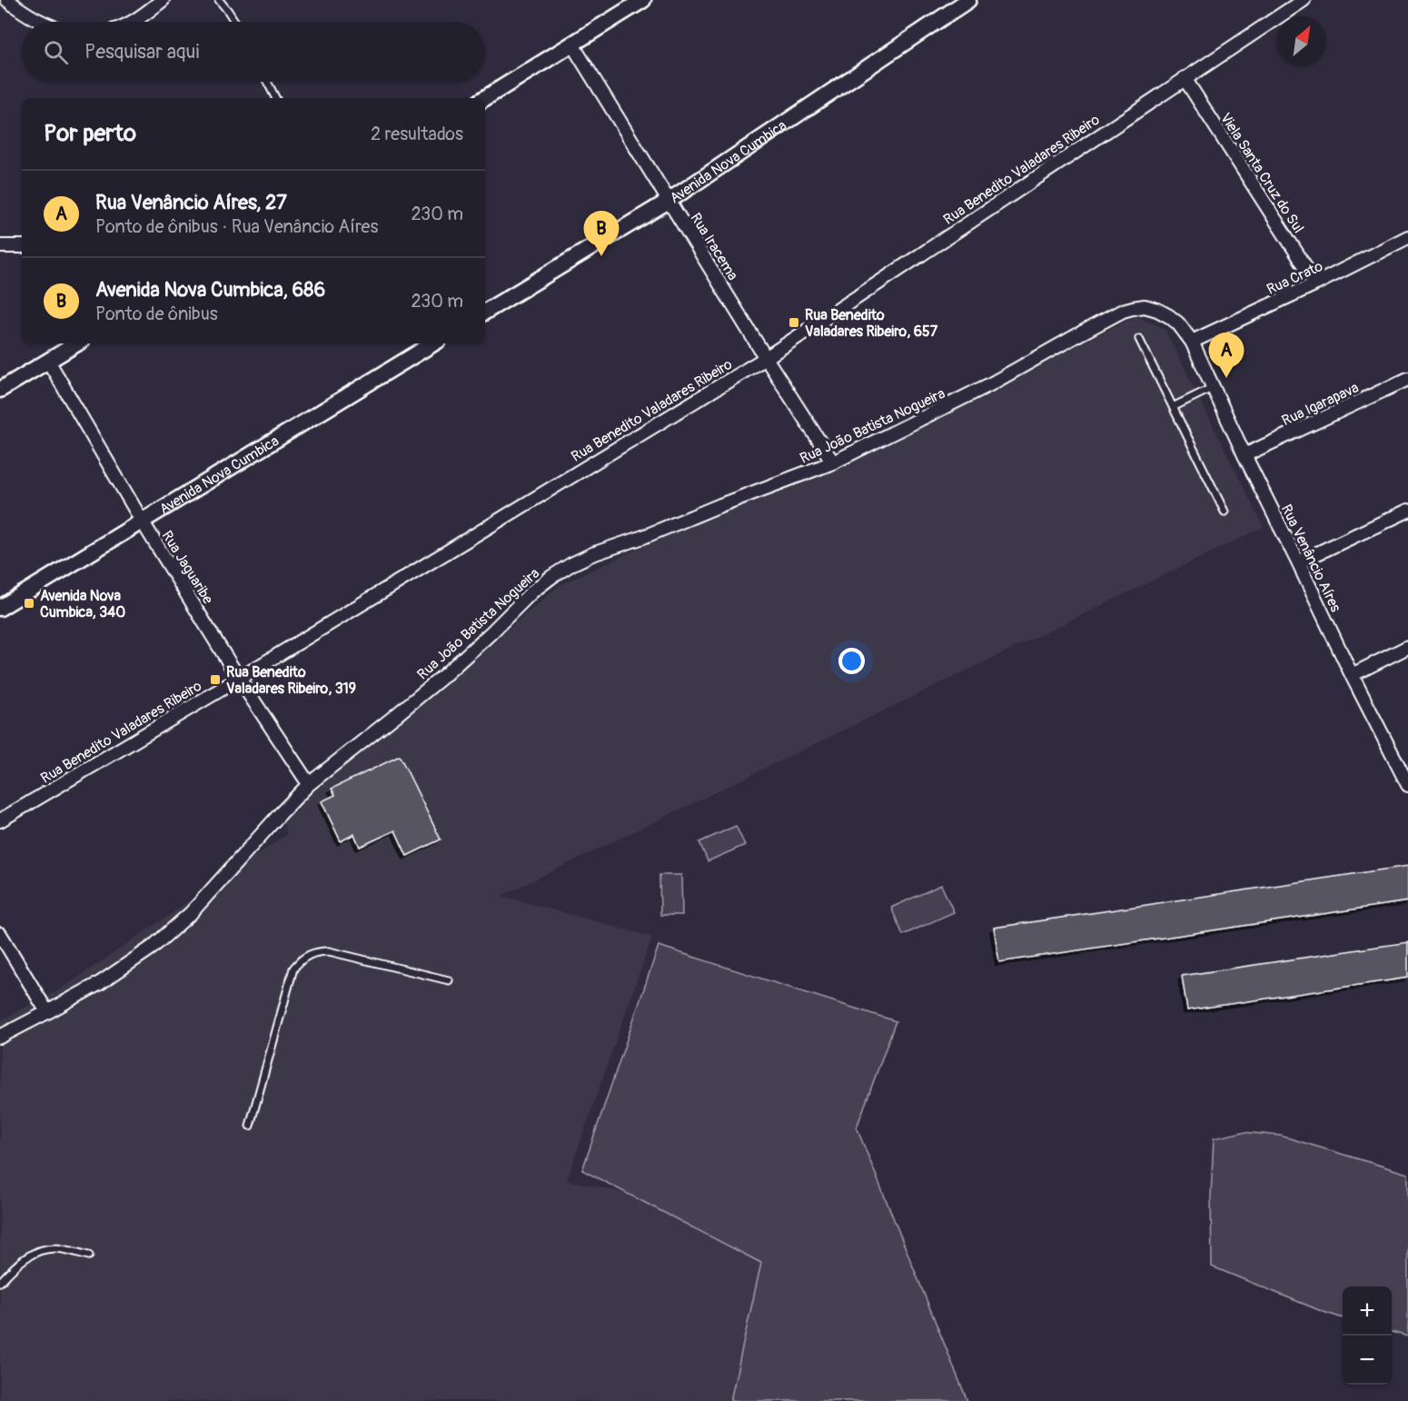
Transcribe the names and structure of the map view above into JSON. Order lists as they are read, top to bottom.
{
  "streets": {
    "street": [
      "Avenida Nova Cumbica",
      "Rua Benedito Valadares Ribeiro",
      "Viela Santa Cruz do Sul",
      "Rua Iracema",
      "Rua Crato",
      "Rua Igarapava",
      "Rua João Batista Nogueira",
      "Rua Venâncio Aíres",
      "Rua Jaguaribe"
    ]
  },
  "crossings": [
    ["Avenida Nova Cumbica", "Rua Iracema"],
    ["Avenida Nova Cumbica", "Rua Jaguaribe"],
    ["Rua Benedito Valadares Ribeiro", "Viela Santa Cruz do Sul"],
    ["Rua Benedito Valadares Ribeiro", "Rua Iracema"],
    ["Rua Benedito Valadares Ribeiro", "Rua Jaguaribe"],
    ["Viela Santa Cruz do Sul", "Rua Crato"],
    ["Rua Iracema", "Rua João Batista Nogueira"],
    ["Rua Crato", "Rua João Batista Nogueira"],
    ["Rua Crato", "Rua Venâncio Aíres"],
    ["Rua Igarapava", "Rua Venâncio Aíres"],
    ["Rua João Batista Nogueira", "Rua Venâncio Aíres"],
    ["Rua João Batista Nogueira", "Rua Jaguaribe"]
  ],
  "places": {
    "transit": ["Rua Benedito Valadares Ribeiro, 657", "Avenida Nova Cumbica, 340", "Rua Benedito Valadares Ribeiro, 319"]
  },
  "north": "top right",
  "page": {
    "search": "Pesquisar aqui",
    "heading": ["Por perto", "2 resultados"],
    "list": [
      {
        "mark": "A",
        "name": "Rua Venâncio Aíres, 27",
        "note": "Ponto de ônibus · Rua Venâncio Aíres",
        "value": "230 m"
      },
      {
        "mark": "B",
        "name": "Avenida Nova Cumbica, 686",
        "note": "Ponto de ônibus",
        "value": "230 m"
      }
    ],
    "pins": ["B", "A"],
    "map_buttons": ["+", "−"]
  }
}
